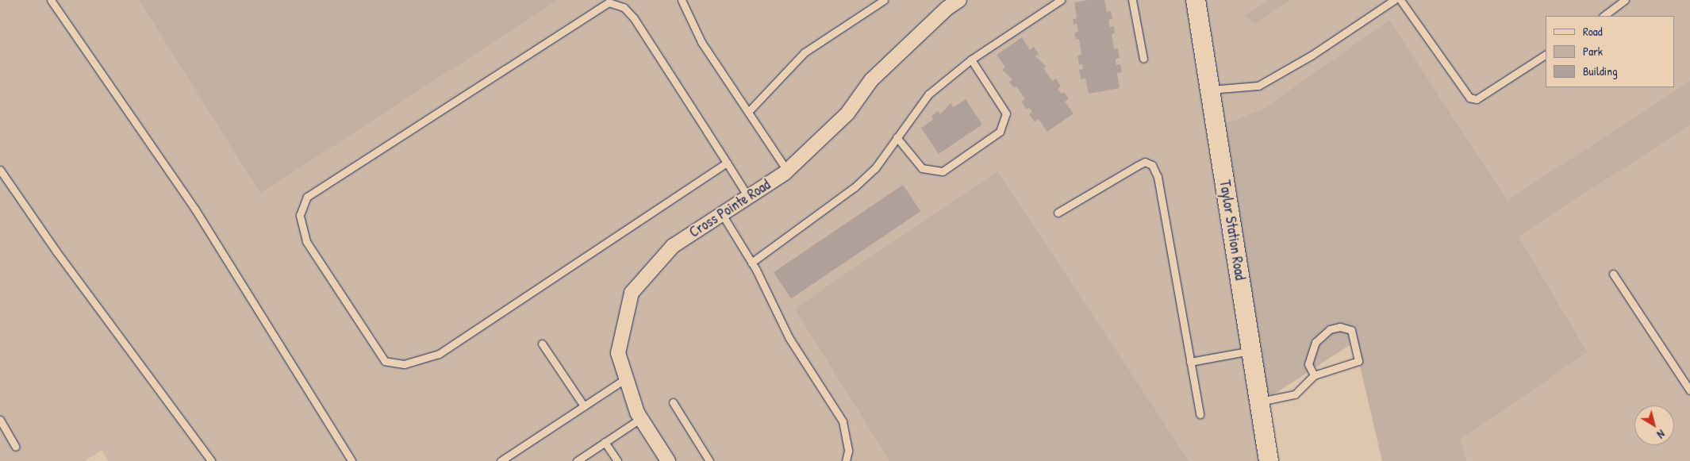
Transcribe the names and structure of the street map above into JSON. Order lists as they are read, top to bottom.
{
  "streets": {
    "main road": ["Taylor Station Road"],
    "street": ["Cross Pointe Road"]
  },
  "legend": ["Road", "Park", "Building"],
  "north": "bottom right"
}
